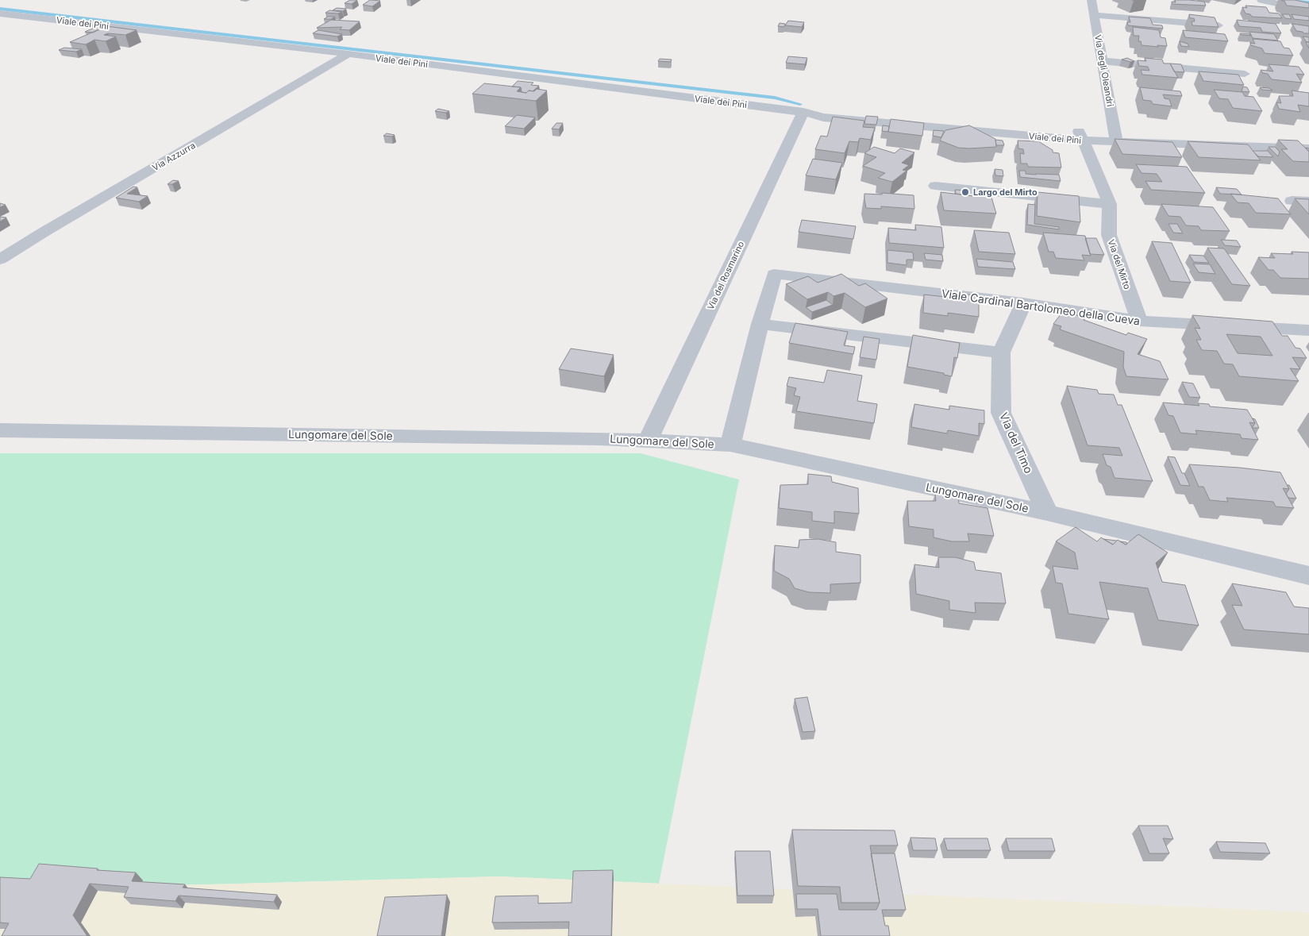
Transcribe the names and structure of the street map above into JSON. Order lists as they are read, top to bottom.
{
  "streets": {
    "street": [
      "Viale dei Pini",
      "Via degli Oleandri",
      "Via Azzurra",
      "Via del Mirto",
      "Via del Rosmarino",
      "Viale Cardinal Bartolomeo della Cueva",
      "Lungomare del Sole",
      "Via del Timo"
    ]
  },
  "crossings": [
    ["Viale dei Pini", "Via degli Oleandri"],
    ["Viale dei Pini", "Via Azzurra"],
    ["Viale dei Pini", "Via del Mirto"],
    ["Viale dei Pini", "Via del Rosmarino"],
    ["Via del Mirto", "Viale Cardinal Bartolomeo della Cueva"],
    ["Via del Rosmarino", "Lungomare del Sole"],
    ["Viale Cardinal Bartolomeo della Cueva", "Via del Timo"],
    ["Lungomare del Sole", "Via del Timo"]
  ],
  "places": ["Largo del Mirto"]
}
